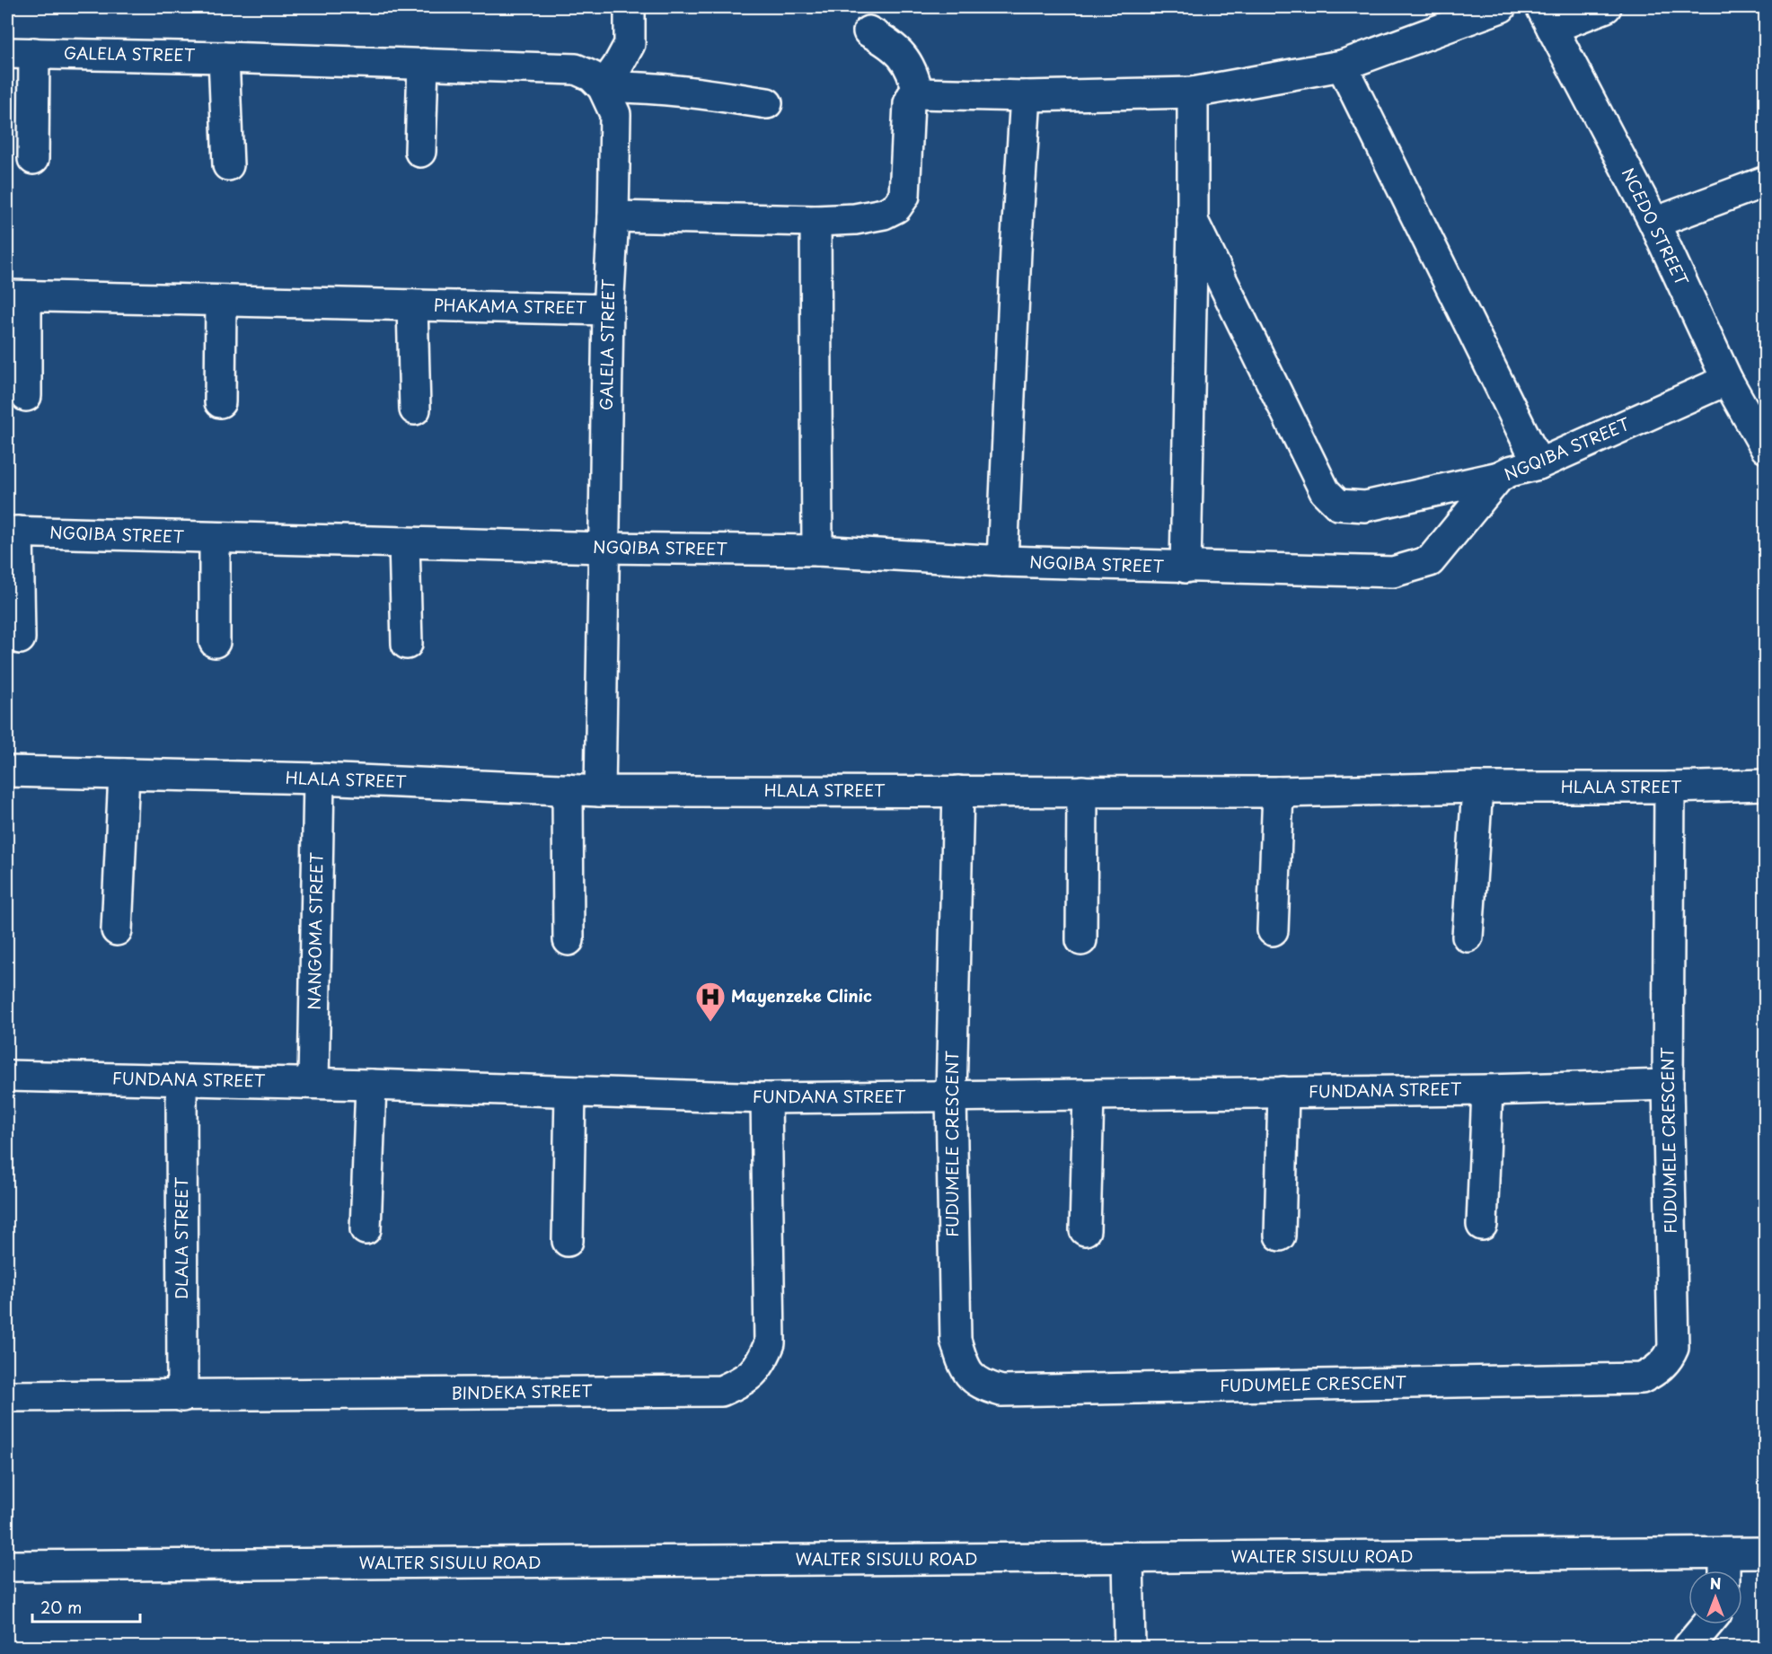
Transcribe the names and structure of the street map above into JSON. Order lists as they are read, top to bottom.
{
  "streets": {
    "street": [
      "GALELA STREET",
      "NCEDO STREET",
      "PHAKAMA STREET",
      "NGQIBA STREET",
      "HLALA STREET",
      "NANGOMA STREET",
      "FUNDANA STREET",
      "FUDUMELE CRESCENT",
      "DLALA STREET",
      "BINDEKA STREET",
      "WALTER SISULU ROAD"
    ]
  },
  "crossings": [
    ["GALELA STREET", "PHAKAMA STREET"],
    ["GALELA STREET", "NGQIBA STREET"],
    ["GALELA STREET", "HLALA STREET"],
    ["NCEDO STREET", "NGQIBA STREET"],
    ["HLALA STREET", "NANGOMA STREET"],
    ["HLALA STREET", "FUDUMELE CRESCENT"],
    ["NANGOMA STREET", "FUNDANA STREET"],
    ["FUNDANA STREET", "FUDUMELE CRESCENT"],
    ["FUNDANA STREET", "DLALA STREET"],
    ["FUNDANA STREET", "BINDEKA STREET"],
    ["DLALA STREET", "BINDEKA STREET"]
  ],
  "places": {
    "hospital": ["Mayenzeke Clinic"]
  },
  "scale_bar": "20 m",
  "north": "top"
}
